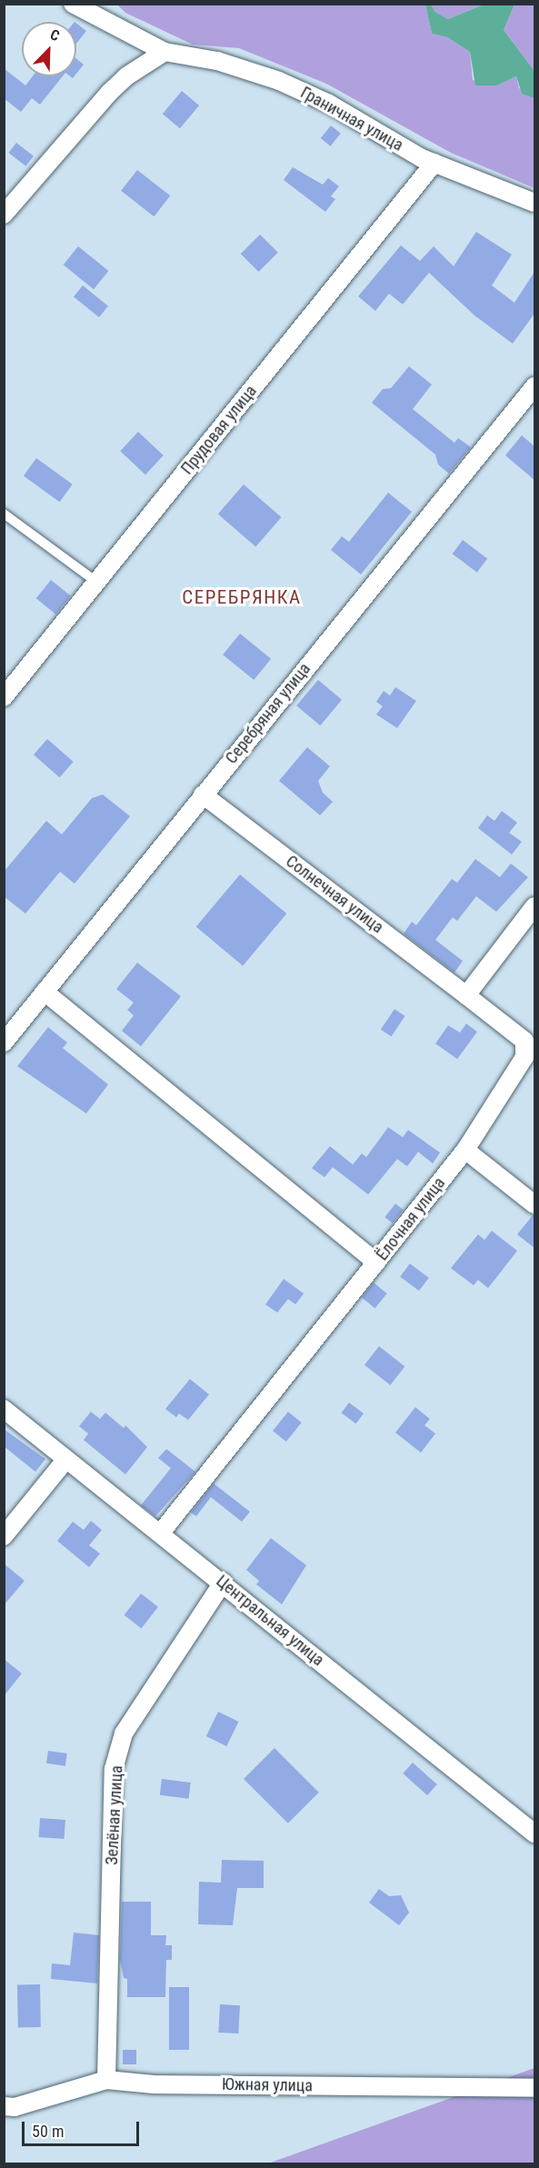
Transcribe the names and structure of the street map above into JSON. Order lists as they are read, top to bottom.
{
  "streets": {
    "street": [
      "Граничная улица",
      "Прудовая улица",
      "Серебряная улица",
      "Солнечная улица",
      "Ёлочная улица",
      "Центральная улица",
      "Зелёная улица",
      "Южная улица"
    ]
  },
  "crossings": [
    ["Граничная улица", "Прудовая улица"],
    ["Серебряная улица", "Солнечная улица"],
    ["Солнечная улица", "Ёлочная улица"],
    ["Ёлочная улица", "Центральная улица"],
    ["Центральная улица", "Зелёная улица"],
    ["Зелёная улица", "Южная улица"]
  ],
  "districts": ["СЕРЕБРЯНКА"],
  "scale_bar": "50 m",
  "north": "top right"
}
